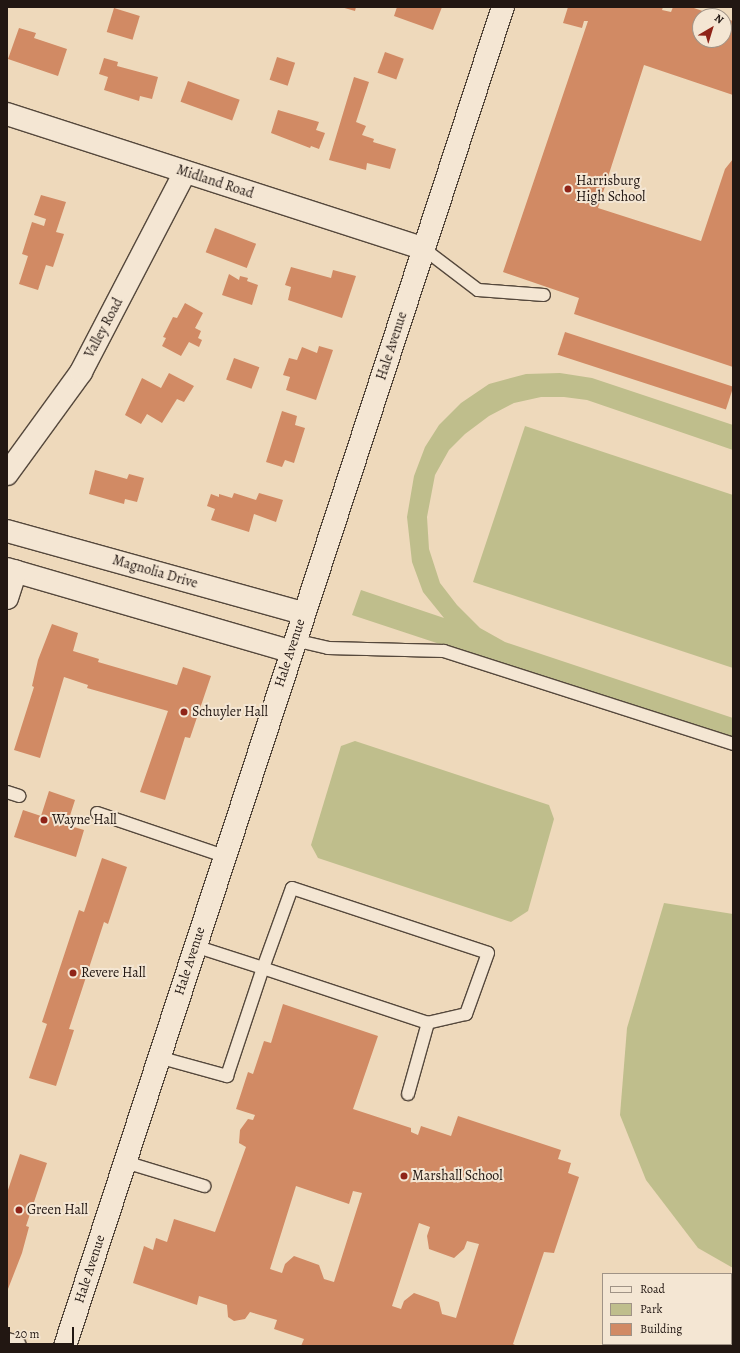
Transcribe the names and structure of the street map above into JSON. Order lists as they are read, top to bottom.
{
  "streets": {
    "street": [
      "Midland Road",
      "Valley Road",
      "Hale Avenue",
      "Magnolia Drive"
    ]
  },
  "crossings": [
    ["Midland Road", "Valley Road"],
    ["Midland Road", "Hale Avenue"],
    ["Hale Avenue", "Magnolia Drive"]
  ],
  "places": [
    "Harrisburg High School",
    "Schuyler Hall",
    "Wayne Hall",
    "Revere Hall",
    "Marshall School",
    "Green Hall"
  ],
  "legend": ["Road", "Park", "Building"],
  "scale_bar": "20 m",
  "north": "top right"
}
